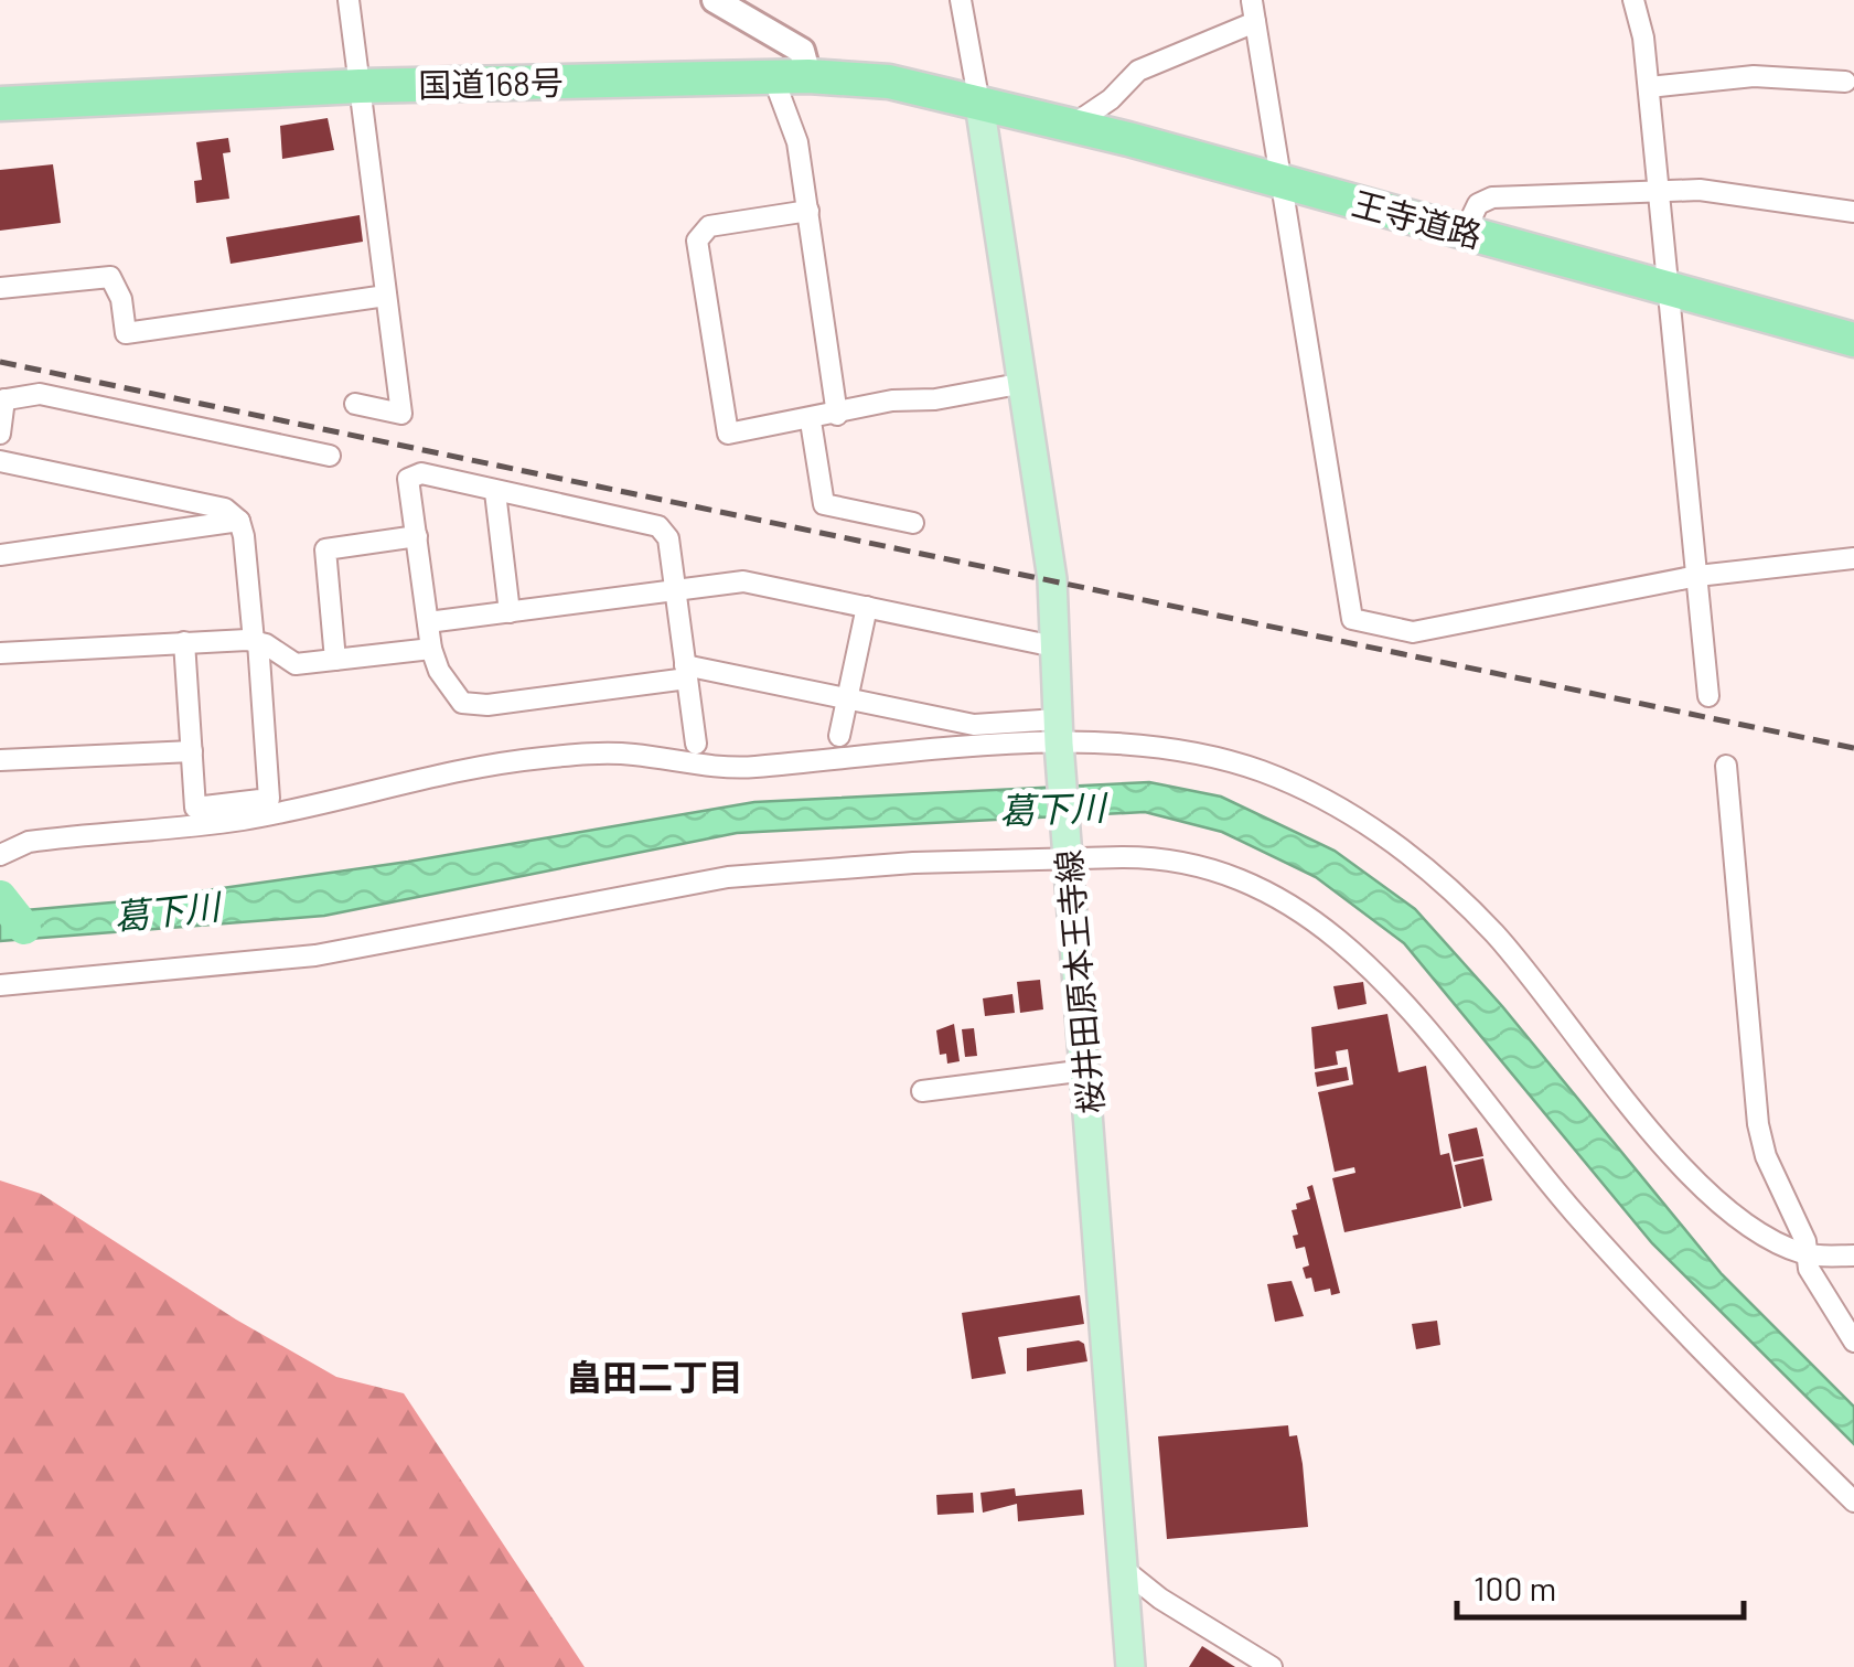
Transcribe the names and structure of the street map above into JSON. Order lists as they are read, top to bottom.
{
  "streets": {
    "highway": ["国道168号", "王寺道路"],
    "main road": ["桜井田原本王寺線"]
  },
  "crossings": [
    ["国道168号", "王寺道路"],
    ["国道168号", "桜井田原本王寺線"],
    ["王寺道路", "桜井田原本王寺線"]
  ],
  "districts": ["畠田二丁目"],
  "water": ["葛下川"],
  "scale_bar": "100 m"
}
